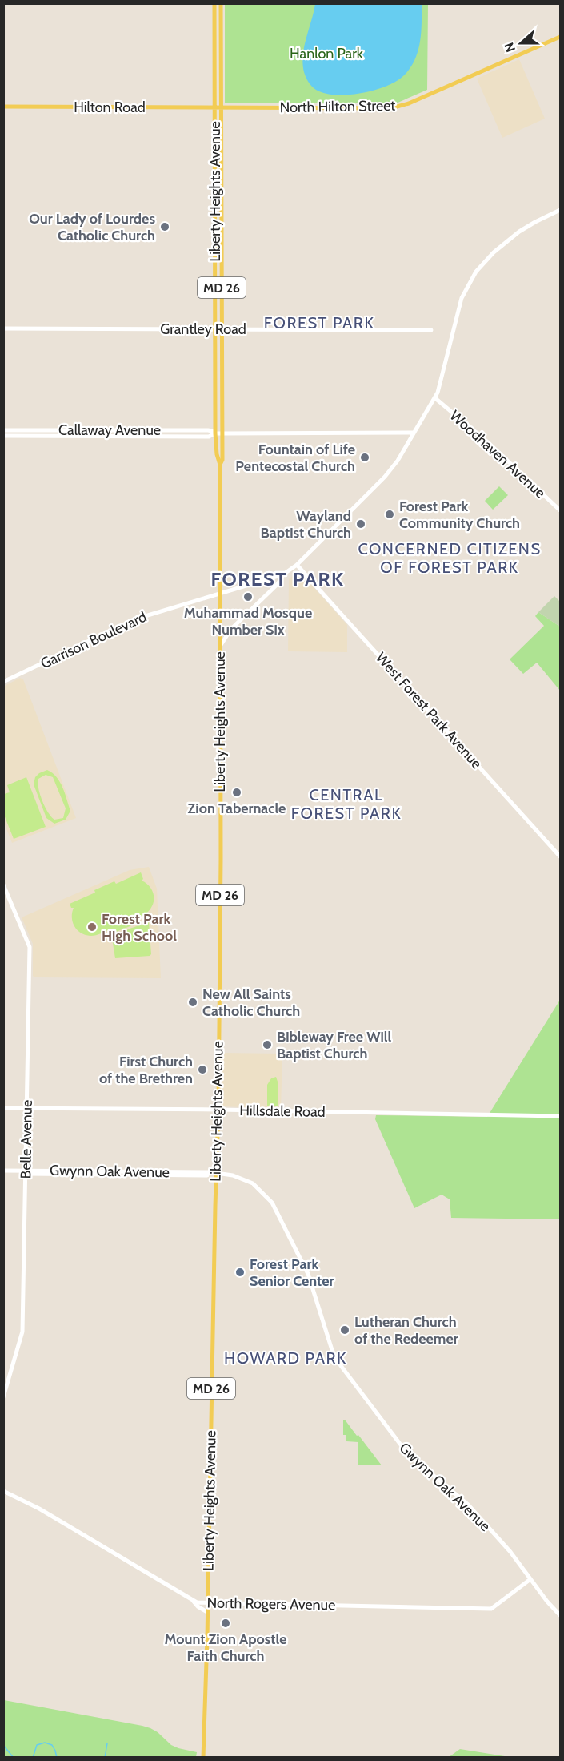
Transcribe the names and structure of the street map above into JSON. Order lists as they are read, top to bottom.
{
  "streets": {
    "main road": [
      "North Hilton Street",
      "Hilton Road",
      "Liberty Heights Avenue",
      "MD 26"
    ],
    "street": [
      "Grantley Road",
      "Callaway Avenue",
      "Woodhaven Avenue",
      "Garrison Boulevard",
      "West Forest Park Avenue",
      "Hillsdale Road",
      "Belle Avenue",
      "Gwynn Oak Avenue",
      "North Rogers Avenue"
    ]
  },
  "crossings": [
    ["North Hilton Street", "Hilton Road"],
    ["North Hilton Street", "Liberty Heights Avenue"],
    ["Hilton Road", "Liberty Heights Avenue"],
    ["Liberty Heights Avenue", "Grantley Road"],
    ["Liberty Heights Avenue", "Callaway Avenue"],
    ["Liberty Heights Avenue", "Garrison Boulevard"],
    ["Liberty Heights Avenue", "Hillsdale Road"],
    ["Liberty Heights Avenue", "Gwynn Oak Avenue"],
    ["Liberty Heights Avenue", "North Rogers Avenue"],
    ["Callaway Avenue", "Garrison Boulevard"],
    ["Woodhaven Avenue", "Garrison Boulevard"],
    ["Garrison Boulevard", "West Forest Park Avenue"],
    ["Hillsdale Road", "Belle Avenue"],
    ["Belle Avenue", "Gwynn Oak Avenue"],
    ["Gwynn Oak Avenue", "North Rogers Avenue"]
  ],
  "districts": [
    "FOREST PARK",
    "CONCERNED CITIZENS OF FOREST PARK",
    "FOREST PARK",
    "CENTRAL FOREST PARK",
    "HOWARD PARK"
  ],
  "parks": ["Hanlon Park"],
  "places": [
    "Our Lady of Lourdes Catholic Church",
    "Fountain of Life Pentecostal Church",
    "Forest Park Community Church",
    "Wayland Baptist Church",
    "Muhammad Mosque Number Six",
    "Zion Tabernacle",
    "Forest Park High School",
    "New All Saints Catholic Church",
    "Bibleway Free Will Baptist Church",
    "First Church of the Brethren",
    "Forest Park Senior Center",
    "Lutheran Church of the Redeemer",
    "Mount Zion Apostle Faith Church"
  ],
  "north": "left"
}
